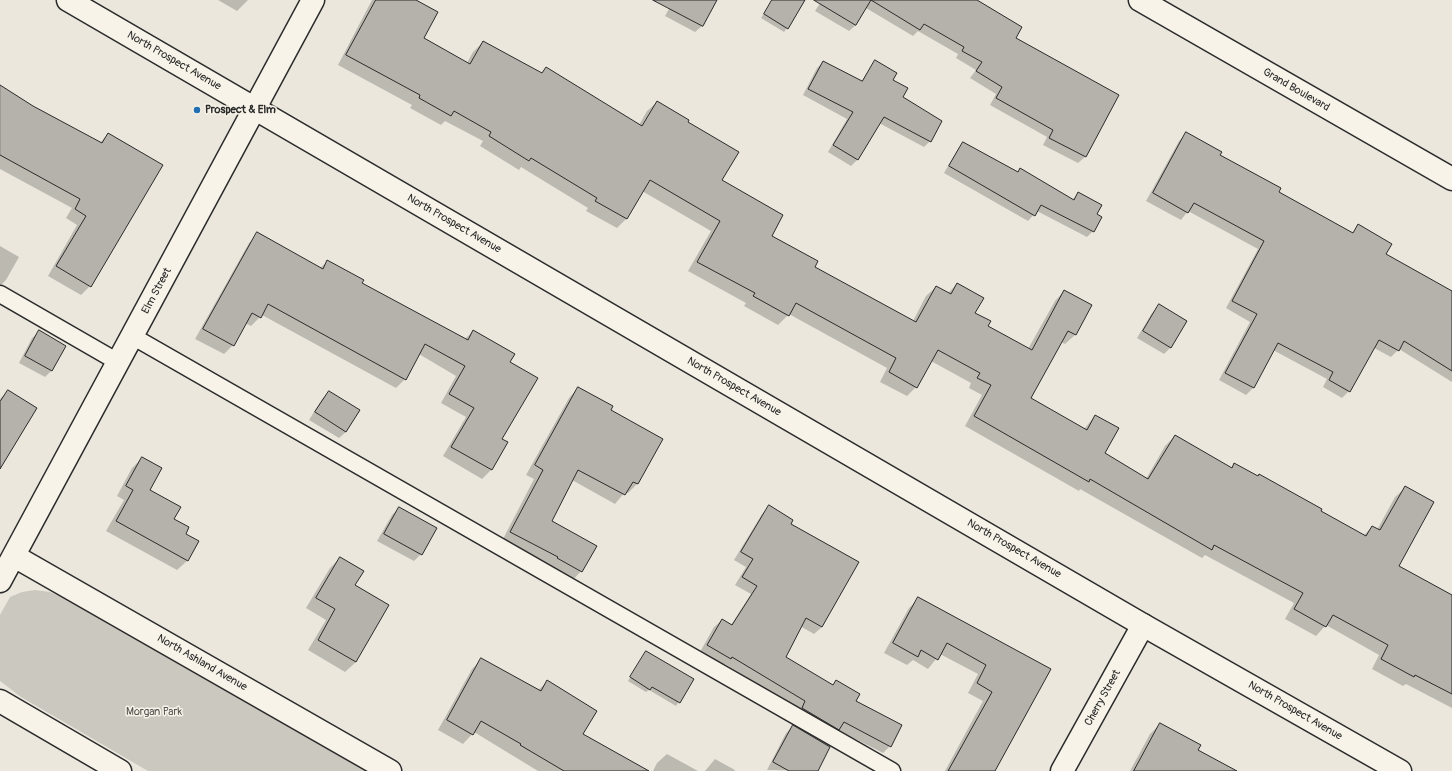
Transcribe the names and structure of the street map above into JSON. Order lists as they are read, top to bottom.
{
  "streets": {
    "street": [
      "North Prospect Avenue",
      "Grand Boulevard",
      "Elm Street",
      "North Ashland Avenue",
      "Cherry Street"
    ]
  },
  "crossings": [
    ["North Prospect Avenue", "Elm Street"],
    ["North Prospect Avenue", "Cherry Street"],
    ["Elm Street", "North Ashland Avenue"]
  ],
  "parks": ["Morgan Park"],
  "places": ["Prospect & Elm"]
}
